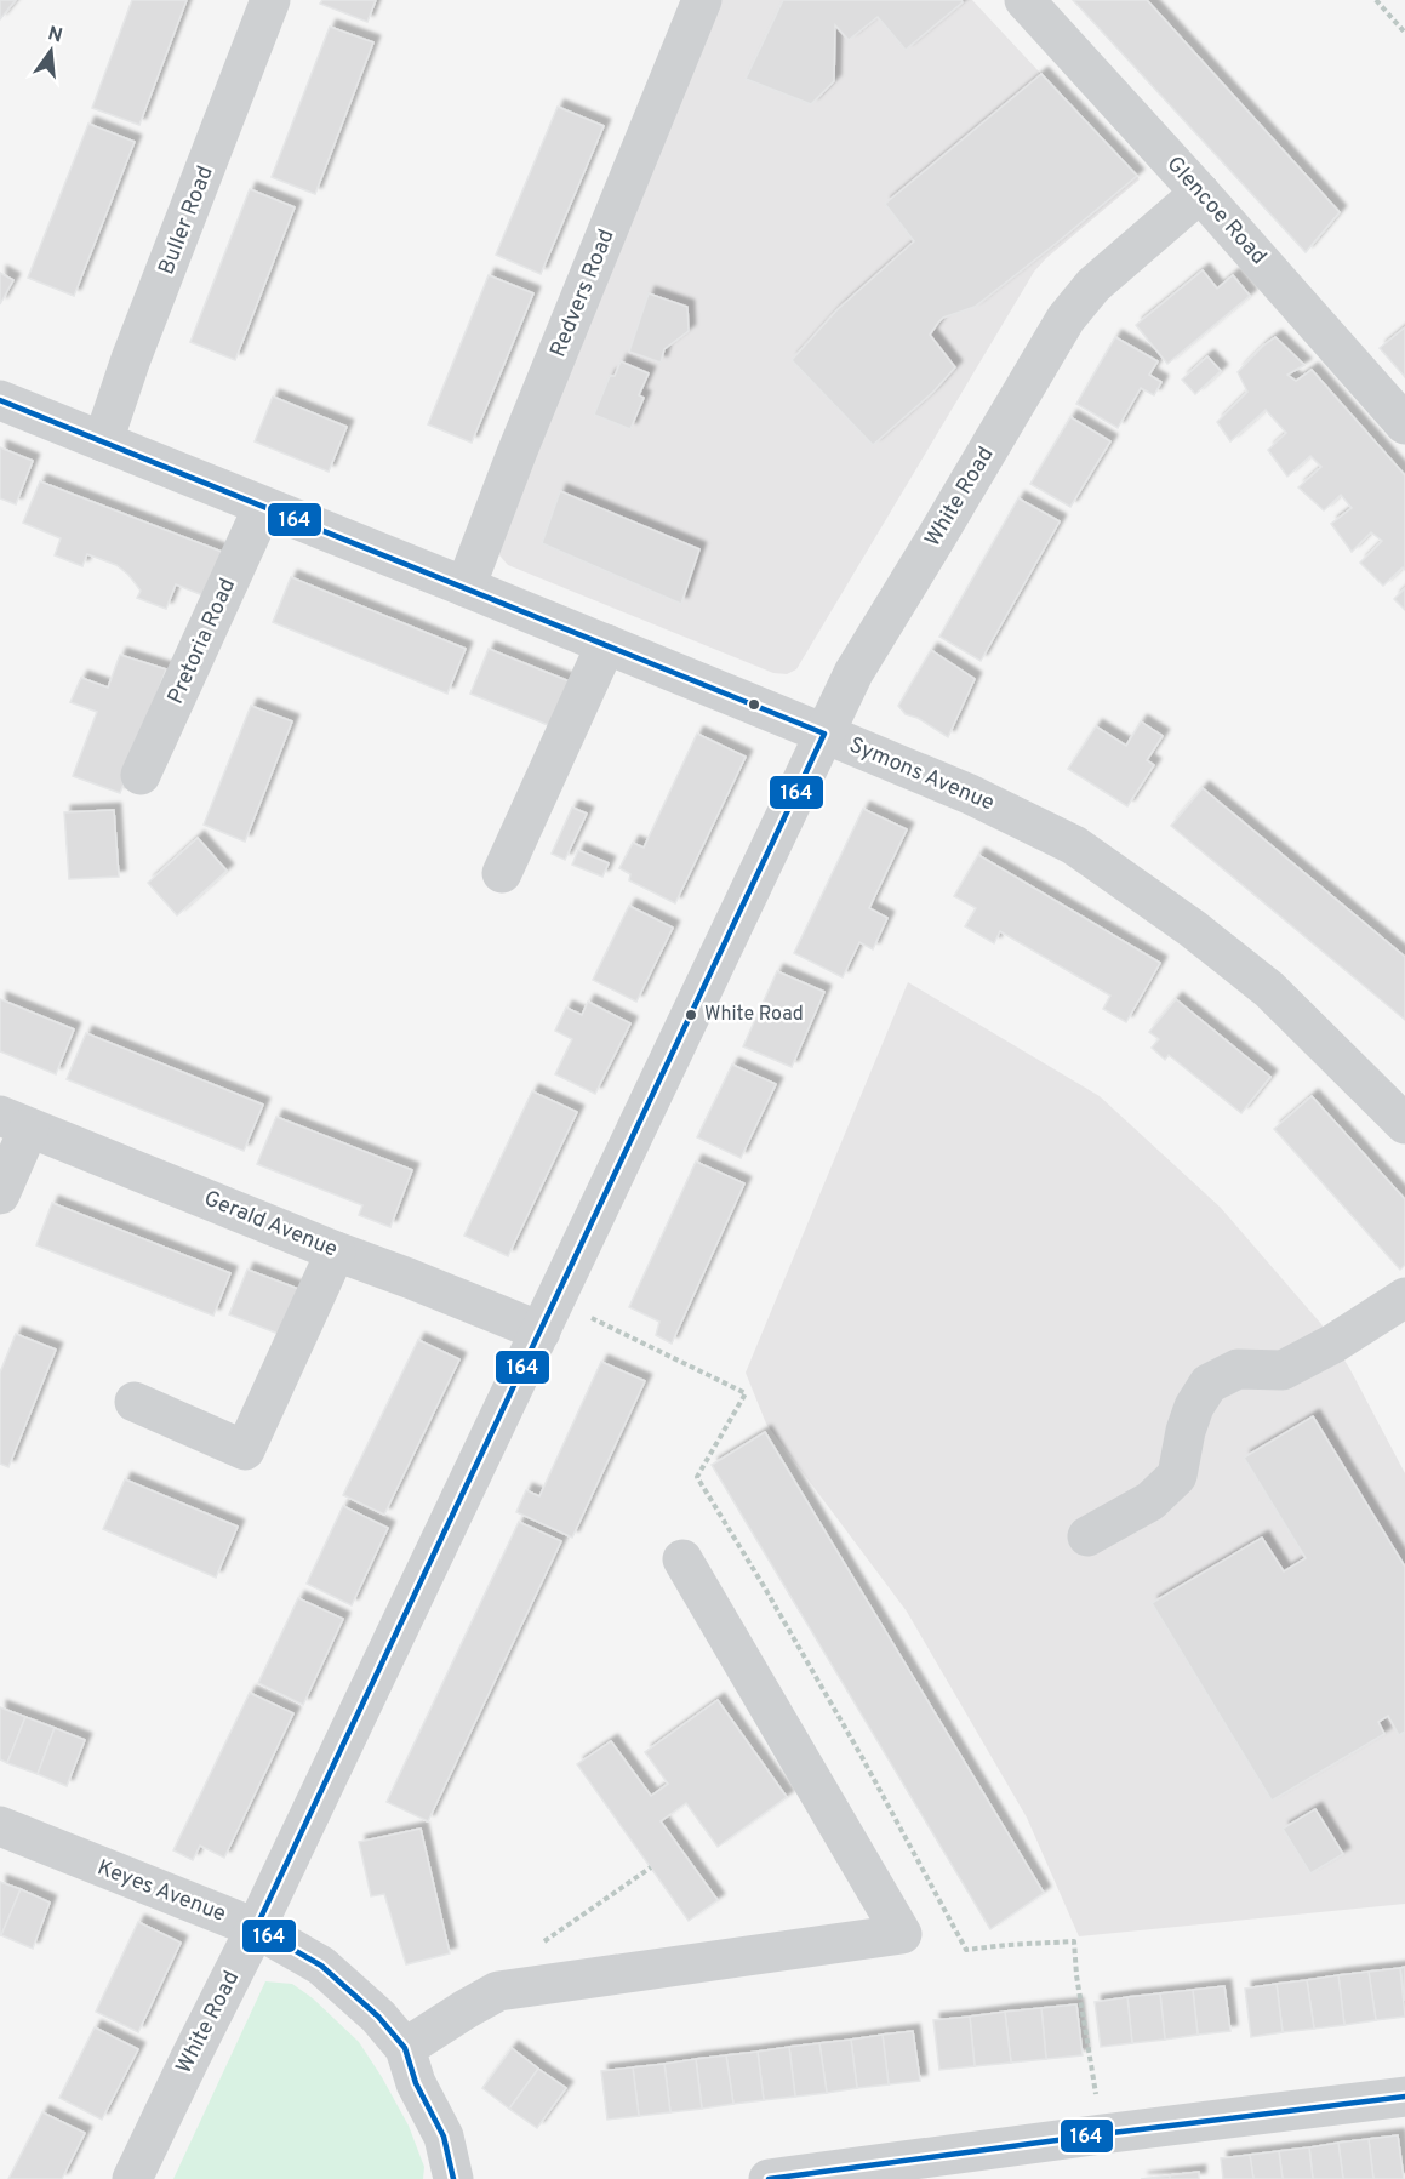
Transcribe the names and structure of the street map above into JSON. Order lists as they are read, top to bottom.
{
  "streets": {
    "street": [
      "Glencoe Road",
      "Buller Road",
      "Redvers Road",
      "White Road",
      "Pretoria Road",
      "Symons Avenue",
      "Gerald Avenue",
      "Keyes Avenue"
    ]
  },
  "crossings": [
    ["Glencoe Road", "White Road"],
    ["Buller Road", "Symons Avenue"],
    ["Redvers Road", "Symons Avenue"],
    ["White Road", "Symons Avenue"],
    ["White Road", "Gerald Avenue"],
    ["White Road", "Keyes Avenue"],
    ["Pretoria Road", "Symons Avenue"]
  ],
  "places": ["White Road"],
  "lines": ["transit line 164"],
  "north": "top"
}
